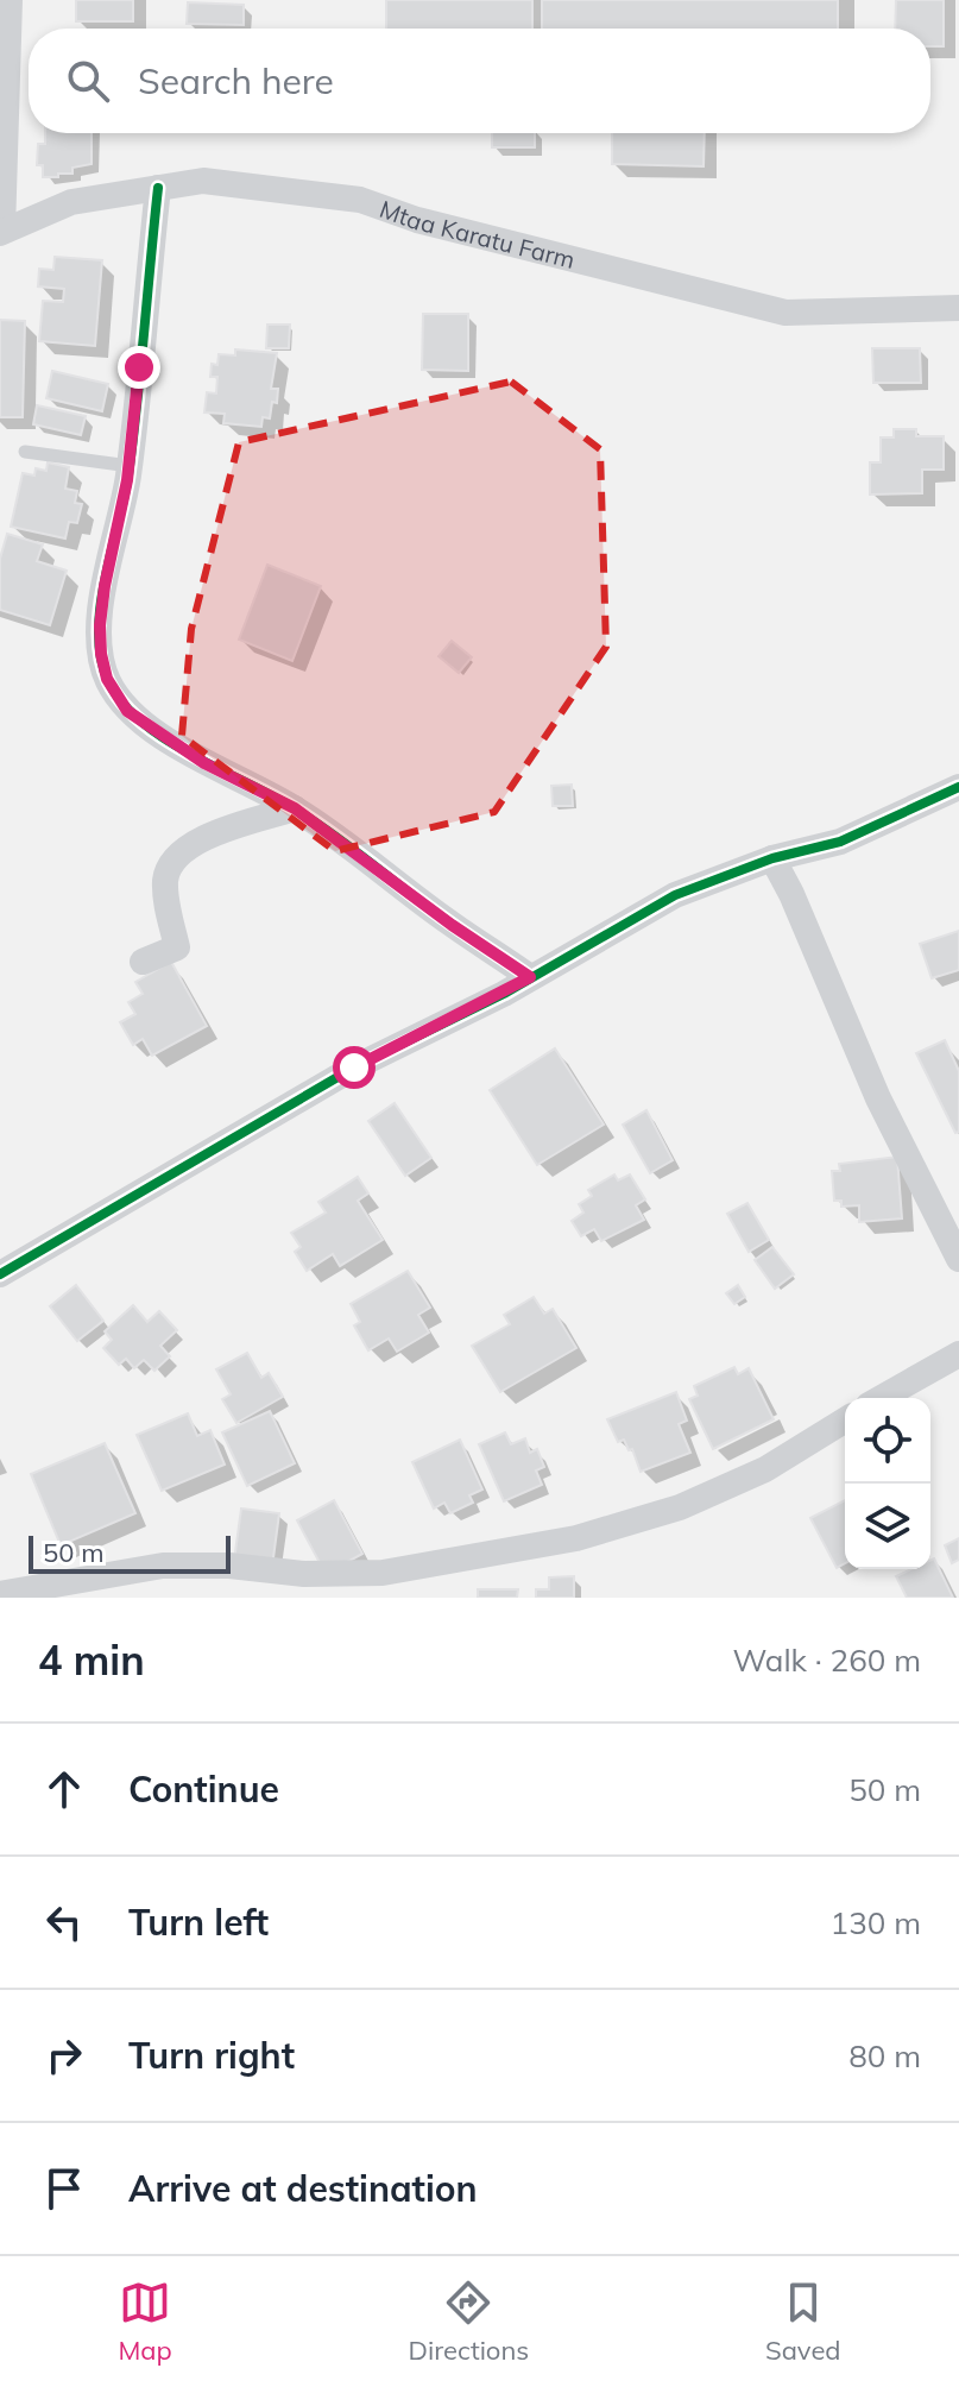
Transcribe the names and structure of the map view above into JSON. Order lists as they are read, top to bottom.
{
  "streets": {
    "street": ["Mtaa Karatu Farm"]
  },
  "scale_bar": "50 m",
  "page": {
    "search": "Search here",
    "scale": "50 m",
    "heading": ["4 min", "Walk · 260 m"],
    "list": [
      ["Continue", "50 m"],
      ["Turn left", "130 m"],
      ["Turn right", "80 m"],
      "Arrive at destination"
    ],
    "nav": ["Map", "Directions", "Saved"]
  }
}
